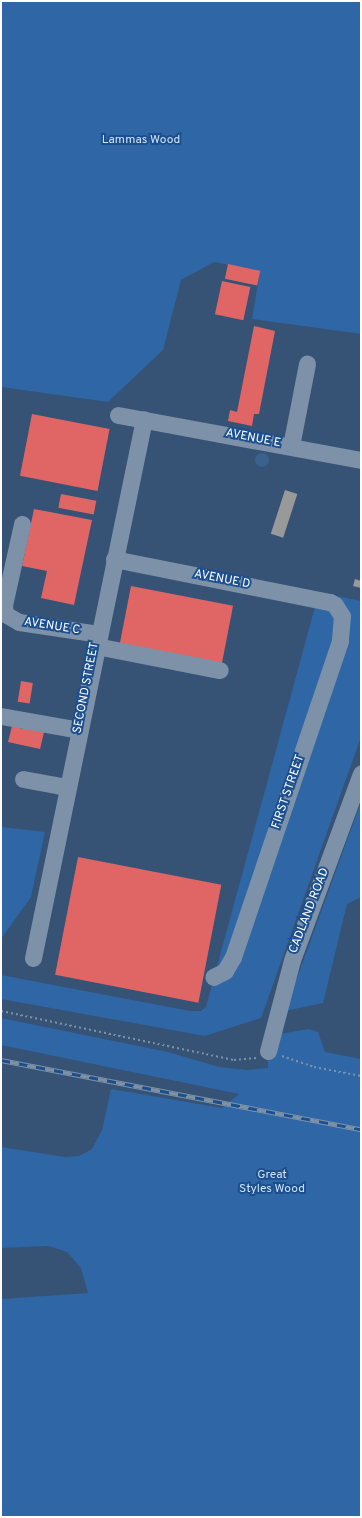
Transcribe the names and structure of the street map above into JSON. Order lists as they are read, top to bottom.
{
  "streets": {
    "street": [
      "AVENUE E",
      "AVENUE D",
      "AVENUE C",
      "SECOND STREET",
      "FIRST STREET",
      "CADLAND ROAD"
    ]
  },
  "crossings": [
    ["AVENUE E", "SECOND STREET"],
    ["AVENUE D", "SECOND STREET"],
    ["AVENUE D", "FIRST STREET"],
    ["AVENUE C", "SECOND STREET"]
  ],
  "parks": ["Lammas Wood", "Great Styles Wood"]
}
